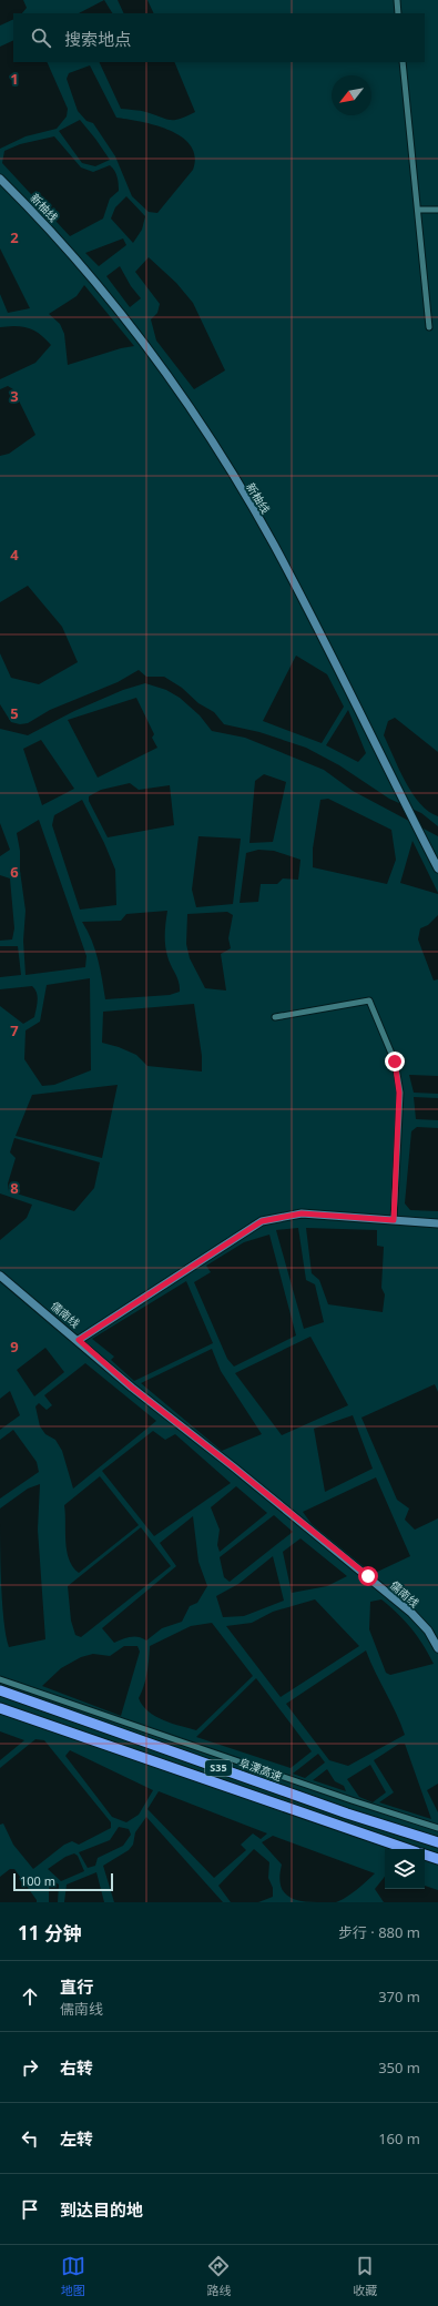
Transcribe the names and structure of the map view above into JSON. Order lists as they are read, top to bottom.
{
  "streets": {
    "highway": ["S35", "阜溧高速"],
    "street": ["新柚线", "儒南线"]
  },
  "scale_bar": "100 m",
  "north": "bottom left",
  "page": {
    "search": "搜索地点",
    "scale": "100 m",
    "heading": ["11 分钟", "步行 · 880 m"],
    "list": [
      ["直行", "儒南线", "370 m"],
      ["右转", "350 m"],
      ["左转", "160 m"],
      "到达目的地"
    ],
    "nav": ["地图", "路线", "收藏"]
  },
  "grid": {
    "rows": [
      "1",
      "2",
      "3",
      "4",
      "5",
      "6",
      "7",
      "8",
      "9"
    ]
  }
}
